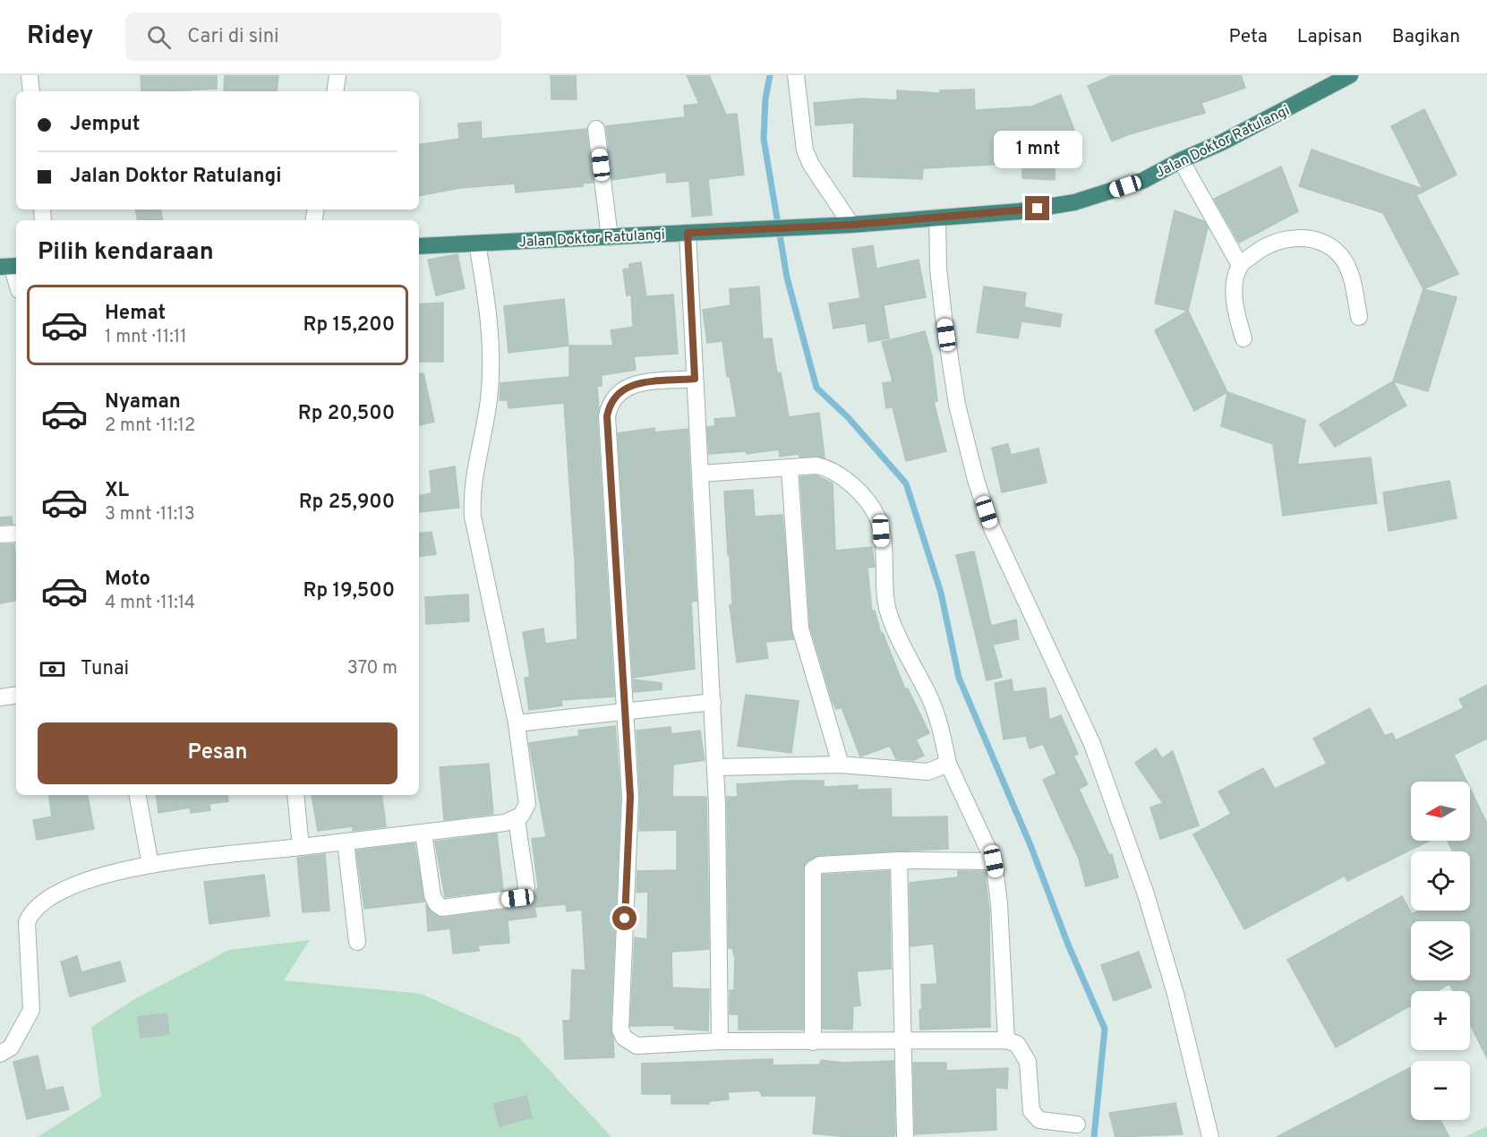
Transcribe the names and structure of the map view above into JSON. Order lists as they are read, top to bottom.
{
  "streets": {
    "highway": ["Jalan Doktor Ratulangi"]
  },
  "north": "left",
  "page": {
    "header": "Ridey",
    "search": "Cari di sini",
    "nav": ["Peta", "Lapisan", "Bagikan"],
    "banner": ["Jemput", "Jalan Doktor Ratulangi"],
    "bubble": "1 mnt",
    "heading": "Pilih kendaraan",
    "list": [
      {
        "name": "Hemat",
        "note": "1 mnt · 11:11",
        "value": "Rp 15,200"
      },
      {
        "name": "Nyaman",
        "note": "2 mnt · 11:12",
        "value": "Rp 20,500"
      },
      {
        "name": "XL",
        "note": "3 mnt · 11:13",
        "value": "Rp 25,900"
      },
      {
        "name": "Moto",
        "note": "4 mnt · 11:14",
        "value": "Rp 19,500"
      }
    ],
    "pay": ["Tunai", "370 m"],
    "buttons": "Pesan",
    "map_buttons": ["+", "−"]
  }
}
